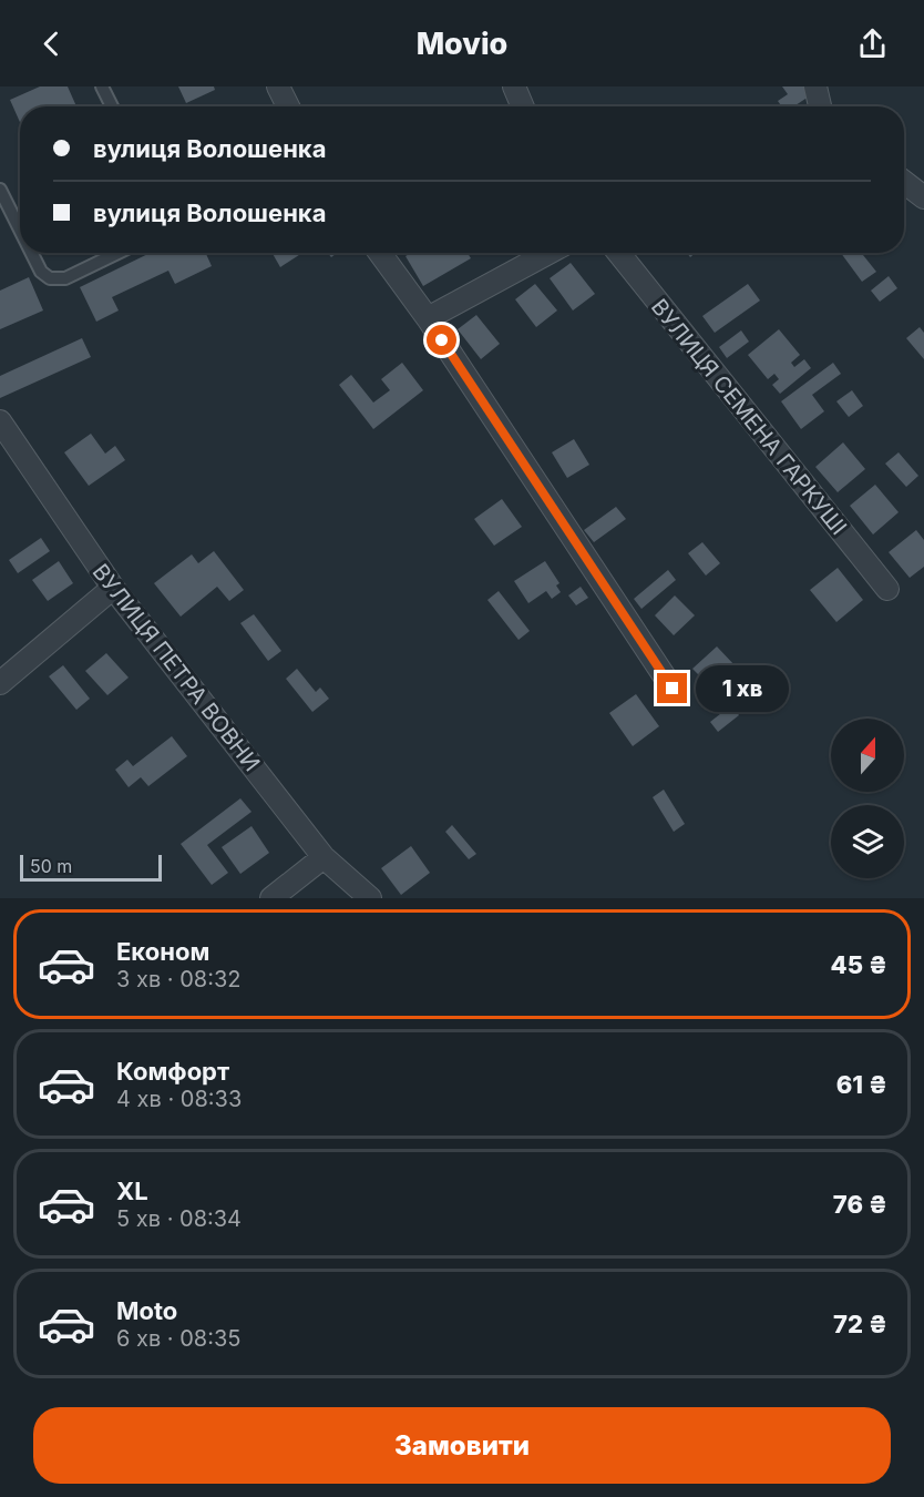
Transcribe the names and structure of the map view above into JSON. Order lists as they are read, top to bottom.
{
  "streets": {
    "street": ["ВУЛИЦЯ СЕМЕНА ГАРКУШІ", "ВУЛИЦЯ ПЕТРА ВОВНИ"]
  },
  "scale_bar": "50 m",
  "north": "top",
  "page": {
    "header": "Movio",
    "banner": ["вулиця Волошенка", "вулиця Волошенка"],
    "bubble": "1 хв",
    "scale": "50 m",
    "list": [
      {
        "name": "Економ",
        "note": "3 хв · 08:32",
        "value": "45 ₴"
      },
      {
        "name": "Комфорт",
        "note": "4 хв · 08:33",
        "value": "61 ₴"
      },
      {
        "name": "XL",
        "note": "5 хв · 08:34",
        "value": "76 ₴"
      },
      {
        "name": "Moto",
        "note": "6 хв · 08:35",
        "value": "72 ₴"
      }
    ],
    "buttons": "Замовити"
  }
}
